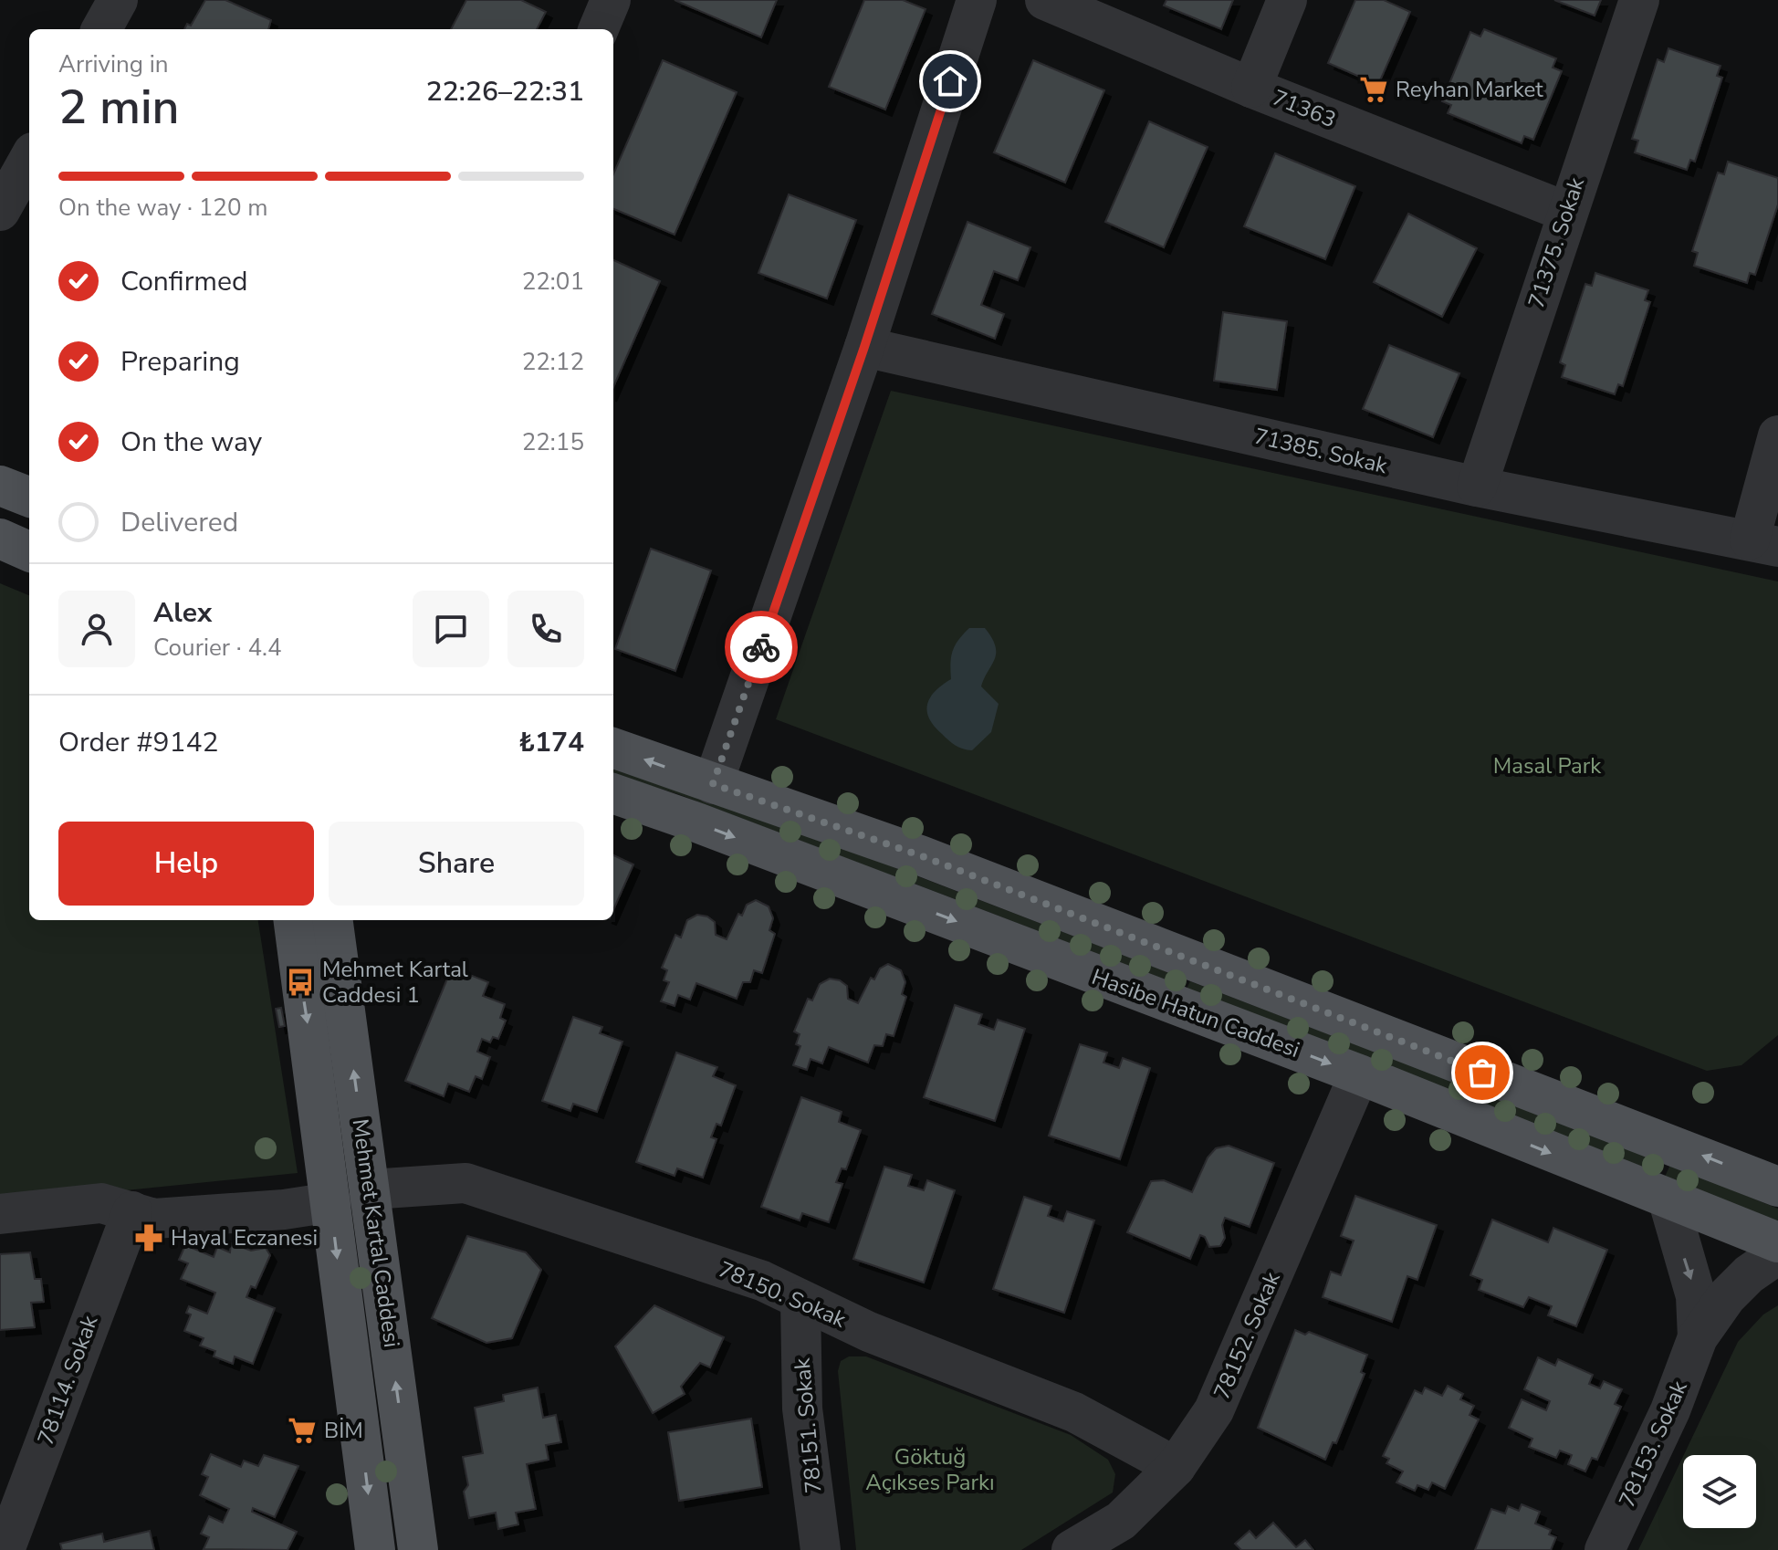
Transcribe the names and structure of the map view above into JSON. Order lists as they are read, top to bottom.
{
  "streets": {
    "main road": ["Hasibe Hatun Caddesi", "Mehmet Kartal Caddesi"],
    "street": [
      "71363",
      "71375. Sokak",
      "71385. Sokak",
      "78150. Sokak",
      "78152. Sokak",
      "78114. Sokak",
      "78151. Sokak",
      "78153. Sokak"
    ]
  },
  "crossings": [
    ["71363", "71375. Sokak"],
    ["71375. Sokak", "71385. Sokak"],
    ["Hasibe Hatun Caddesi", "78152. Sokak"],
    ["Hasibe Hatun Caddesi", "78153. Sokak"],
    ["Mehmet Kartal Caddesi", "78150. Sokak"],
    ["78150. Sokak", "78152. Sokak"],
    ["78150. Sokak", "78151. Sokak"]
  ],
  "parks": ["Masal Park", "Göktuğ Açıkses Parkı"],
  "places": {
    "supermarket": ["Reyhan Market", "BİM"],
    "bus stop": ["Mehmet Kartal Caddesi 1"],
    "pharmacy": ["Hayal Eczanesi"]
  },
  "page": {
    "heading": ["2 min", "Arriving in", "22:26–22:31"],
    "panel": [
      "Alex",
      "Courier · 4.4",
      "Order #9142",
      "₺174"
    ],
    "bar": "On the way · 120 m",
    "list": [
      ["Confirmed", "22:01"],
      ["Preparing", "22:12"],
      ["On the way", "22:15"],
      "Delivered"
    ],
    "buttons": ["Help", "Share"]
  }
}
